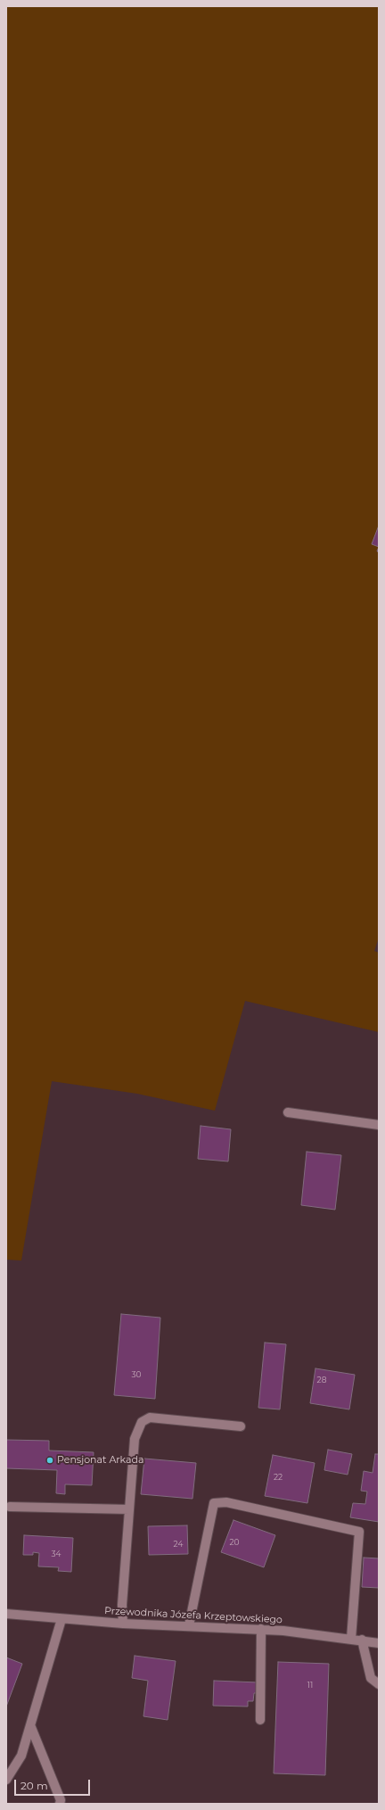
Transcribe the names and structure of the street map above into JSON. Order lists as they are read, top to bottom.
{
  "streets": {
    "street": ["Przewodnika Józefa Krzeptowskiego"]
  },
  "places": ["Pensjonat Arkada"],
  "house_numbers": [
    "30",
    "28",
    "22",
    "20",
    "24",
    "34",
    "11"
  ],
  "scale_bar": "20 m"
}
